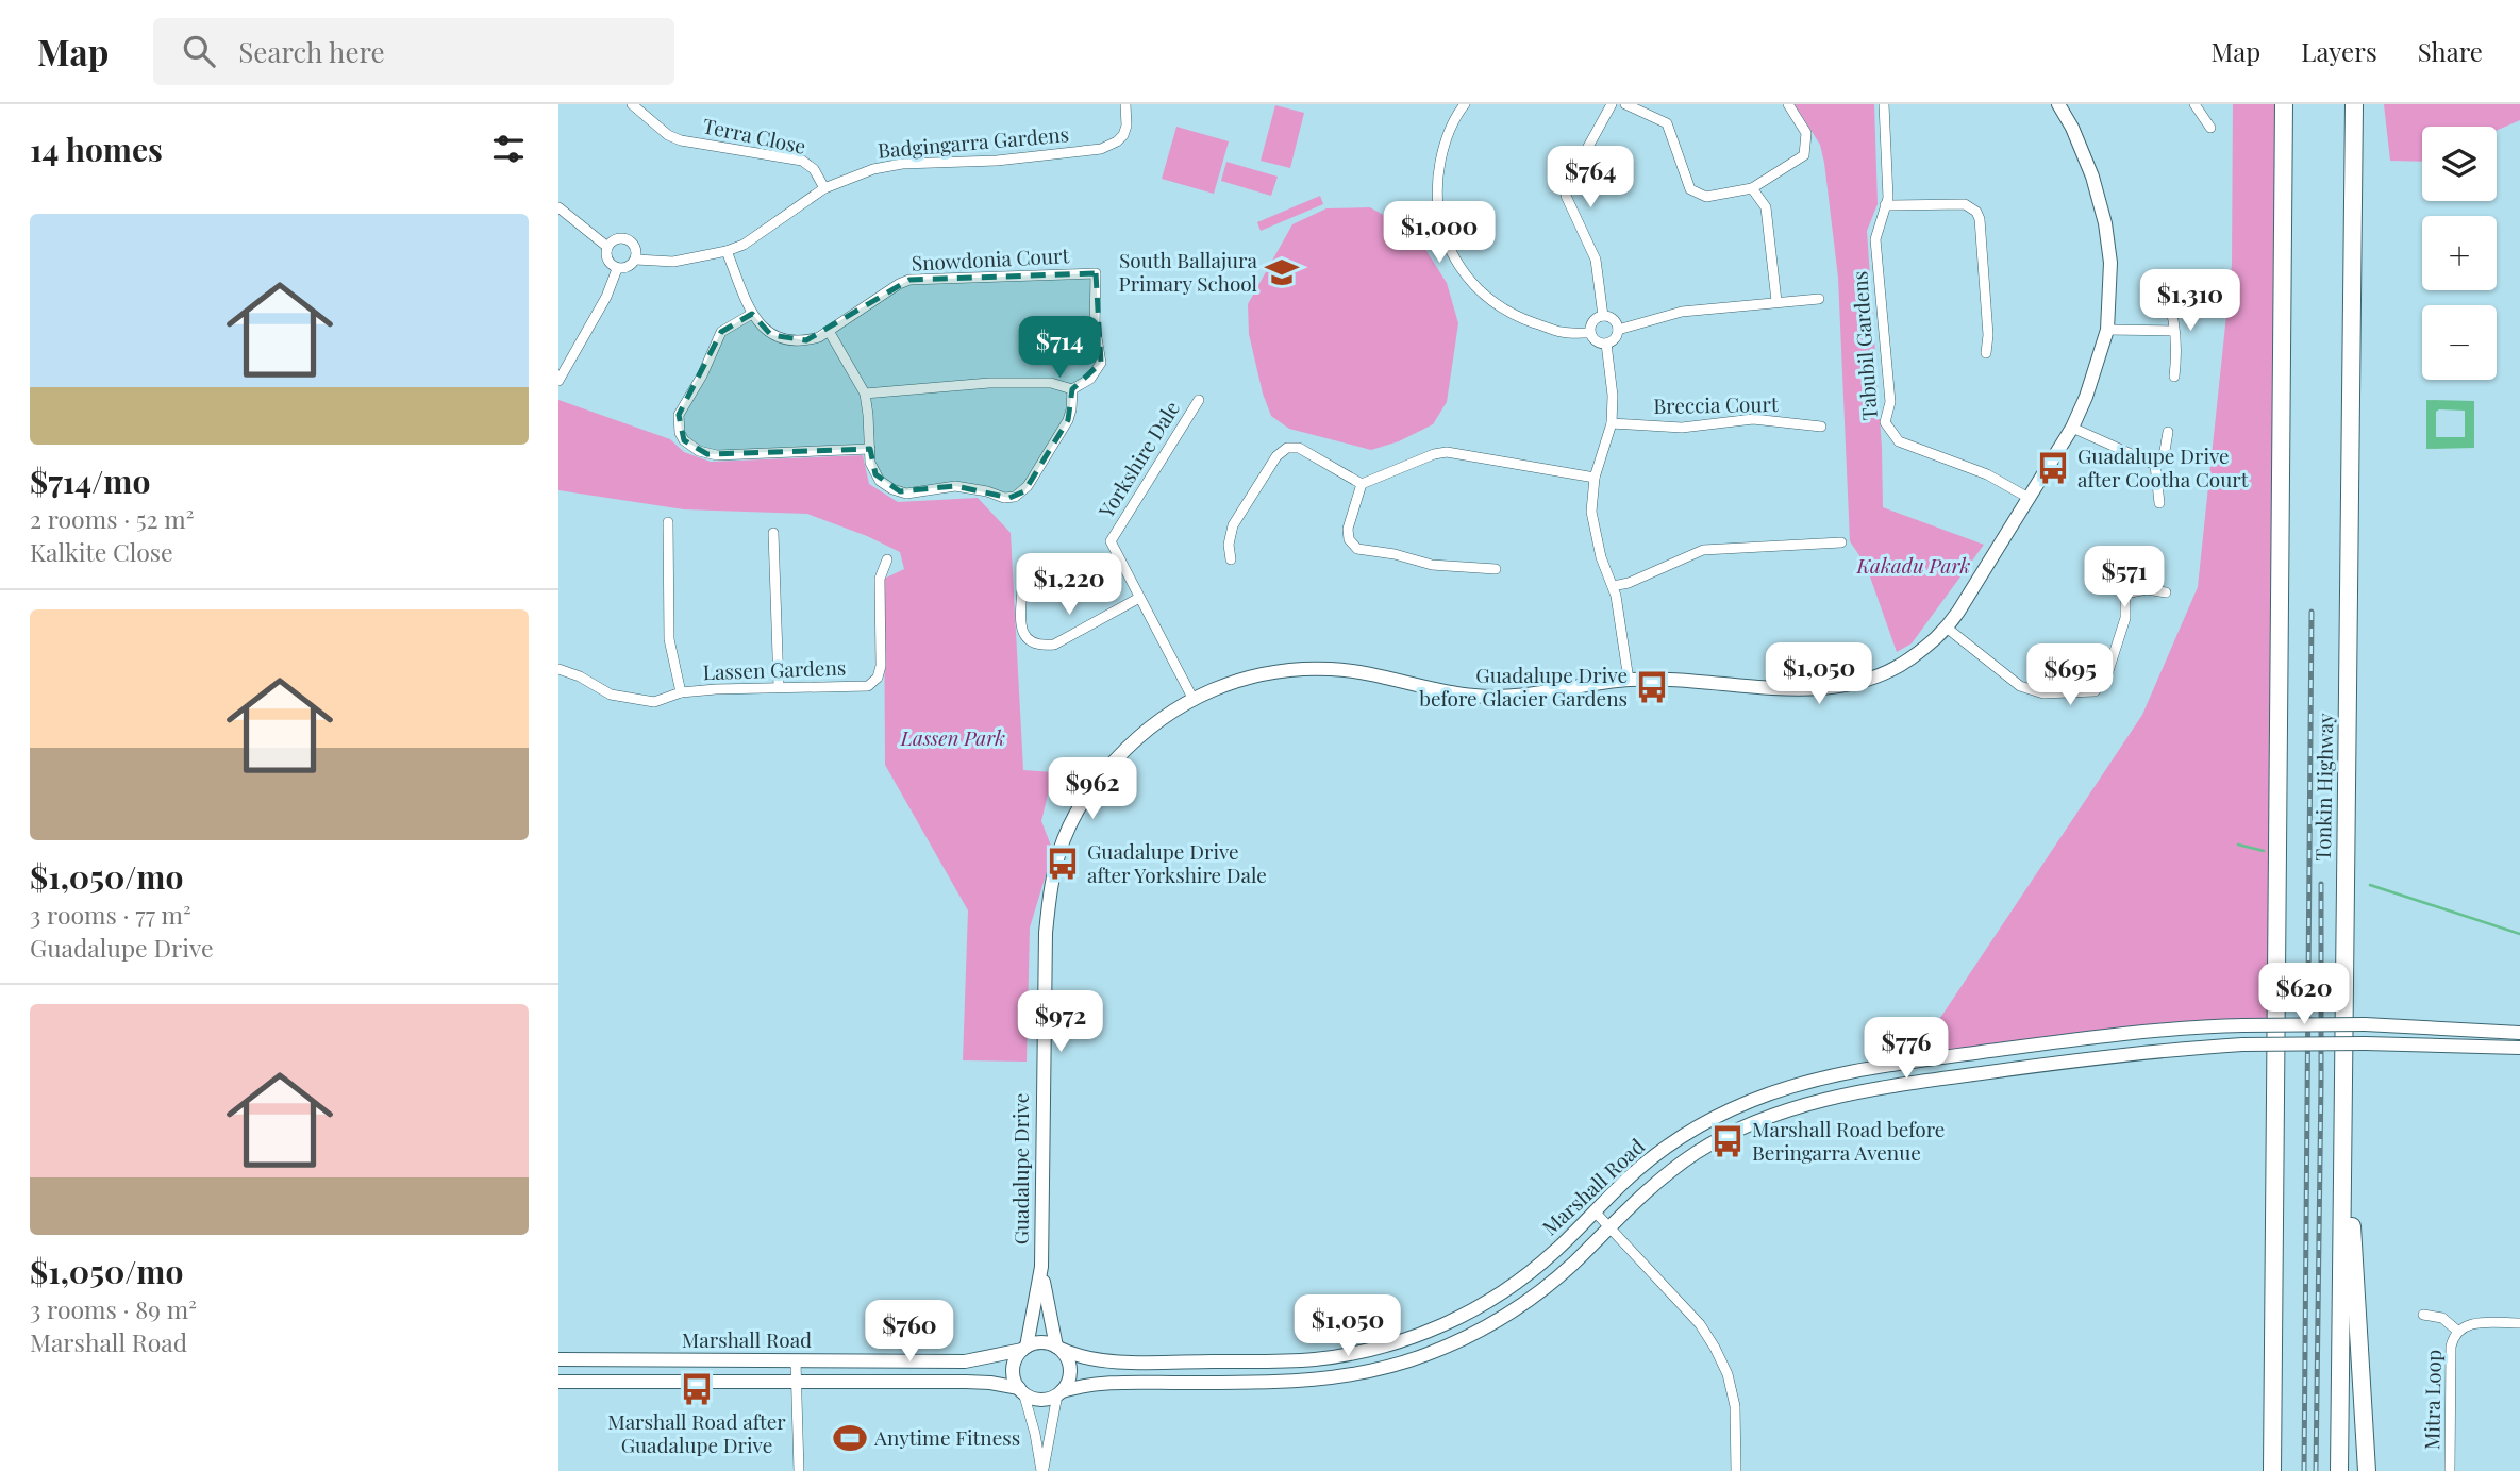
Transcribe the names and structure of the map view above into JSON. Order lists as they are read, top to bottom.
{
  "streets": {
    "highway": ["Tonkin Highway"],
    "main road": ["Guadalupe Drive", "Marshall Road"],
    "street": [
      "Terra Close",
      "Badgingarra Gardens",
      "Snowdonia Court",
      "Tabubil Gardens",
      "Breccia Court",
      "Yorkshire Dale",
      "Lassen Gardens",
      "Mitra Loop"
    ]
  },
  "crossings": [
    ["Terra Close", "Badgingarra Gardens"],
    ["Badgingarra Gardens", "Snowdonia Court"],
    ["Tabubil Gardens", "Guadalupe Drive"],
    ["Yorkshire Dale", "Guadalupe Drive"],
    ["Guadalupe Drive", "Marshall Road"]
  ],
  "parks": ["Kakadu Park", "Lassen Park"],
  "places": {
    "school or university": ["South Ballajura Primary School"],
    "bus stop": [
      "Guadalupe Drive after Cootha Court",
      "Guadalupe Drive before Glacier Gardens",
      "Guadalupe Drive after Yorkshire Dale",
      "Marshall Road before Beringarra Avenue",
      "Marshall Road after Guadalupe Drive"
    ],
    "sports": ["Anytime Fitness"]
  },
  "page": {
    "header": "Map",
    "search": "Search here",
    "nav": ["Map", "Layers", "Share"],
    "heading": "14 homes",
    "map_buttons": ["+", "−"],
    "price": [
      "$764",
      "$1,000",
      "$1,310",
      "$714",
      "$571",
      "$1,220",
      "$1,050",
      "$695",
      "$962",
      "$620",
      "$972",
      "$776",
      "$1,050",
      "$760"
    ],
    "list": [
      {
        "name": "$714/mo",
        "note": "2 rooms · 52 m² · Kalkite Close"
      },
      {
        "name": "$1,050/mo",
        "note": "3 rooms · 77 m² · Guadalupe Drive"
      },
      {
        "name": "$1,050/mo",
        "note": "3 rooms · 89 m² · Marshall Road"
      }
    ]
  }
}
